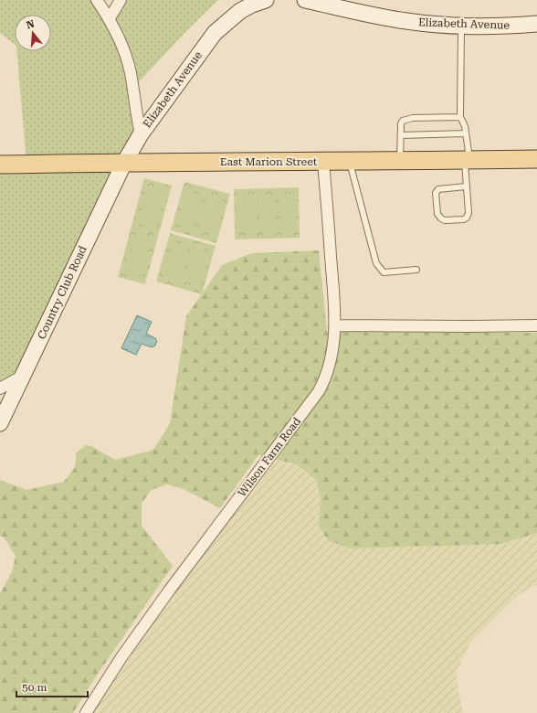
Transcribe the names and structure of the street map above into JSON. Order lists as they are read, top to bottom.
{
  "streets": {
    "main road": ["East Marion Street"],
    "street": ["Elizabeth Avenue", "Country Club Road", "Wilson Farm Road"]
  },
  "crossings": [
    ["Elizabeth Avenue", "East Marion Street"],
    ["Elizabeth Avenue", "Country Club Road"],
    ["East Marion Street", "Country Club Road"],
    ["East Marion Street", "Wilson Farm Road"]
  ],
  "scale_bar": "50 m",
  "north": "top"
}
